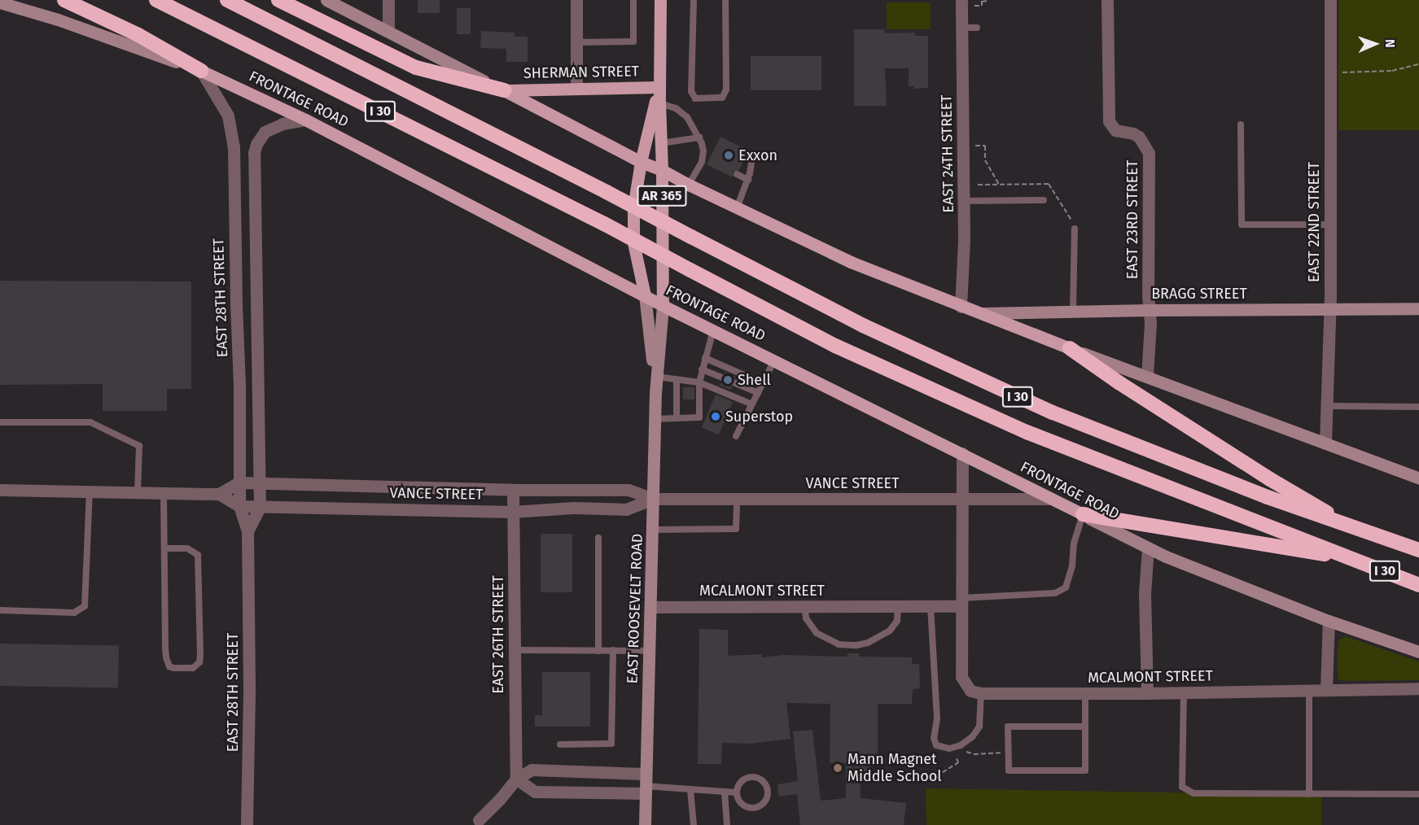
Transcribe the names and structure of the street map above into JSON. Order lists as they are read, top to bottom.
{
  "streets": {
    "highway": ["I 30"],
    "main road": [
      "SHERMAN STREET",
      "FRONTAGE ROAD",
      "AR 365",
      "BRAGG STREET",
      "EAST ROOSEVELT ROAD"
    ],
    "street": [
      "EAST 24TH STREET",
      "EAST 23RD STREET",
      "EAST 22ND STREET",
      "EAST 28TH STREET",
      "VANCE STREET",
      "MCALMONT STREET",
      "EAST 26TH STREET"
    ]
  },
  "crossings": [
    ["SHERMAN STREET", "EAST ROOSEVELT ROAD"],
    ["FRONTAGE ROAD", "EAST 28TH STREET"],
    ["FRONTAGE ROAD", "VANCE STREET"],
    ["FRONTAGE ROAD", "EAST ROOSEVELT ROAD"],
    ["EAST 23RD STREET", "BRAGG STREET"],
    ["EAST 22ND STREET", "BRAGG STREET"],
    ["EAST 28TH STREET", "VANCE STREET"],
    ["VANCE STREET", "EAST ROOSEVELT ROAD"],
    ["VANCE STREET", "EAST 26TH STREET"],
    ["MCALMONT STREET", "EAST ROOSEVELT ROAD"]
  ],
  "places": [
    "Exxon",
    "Shell",
    "Superstop",
    "Mann Magnet Middle School"
  ],
  "north": "right"
}
